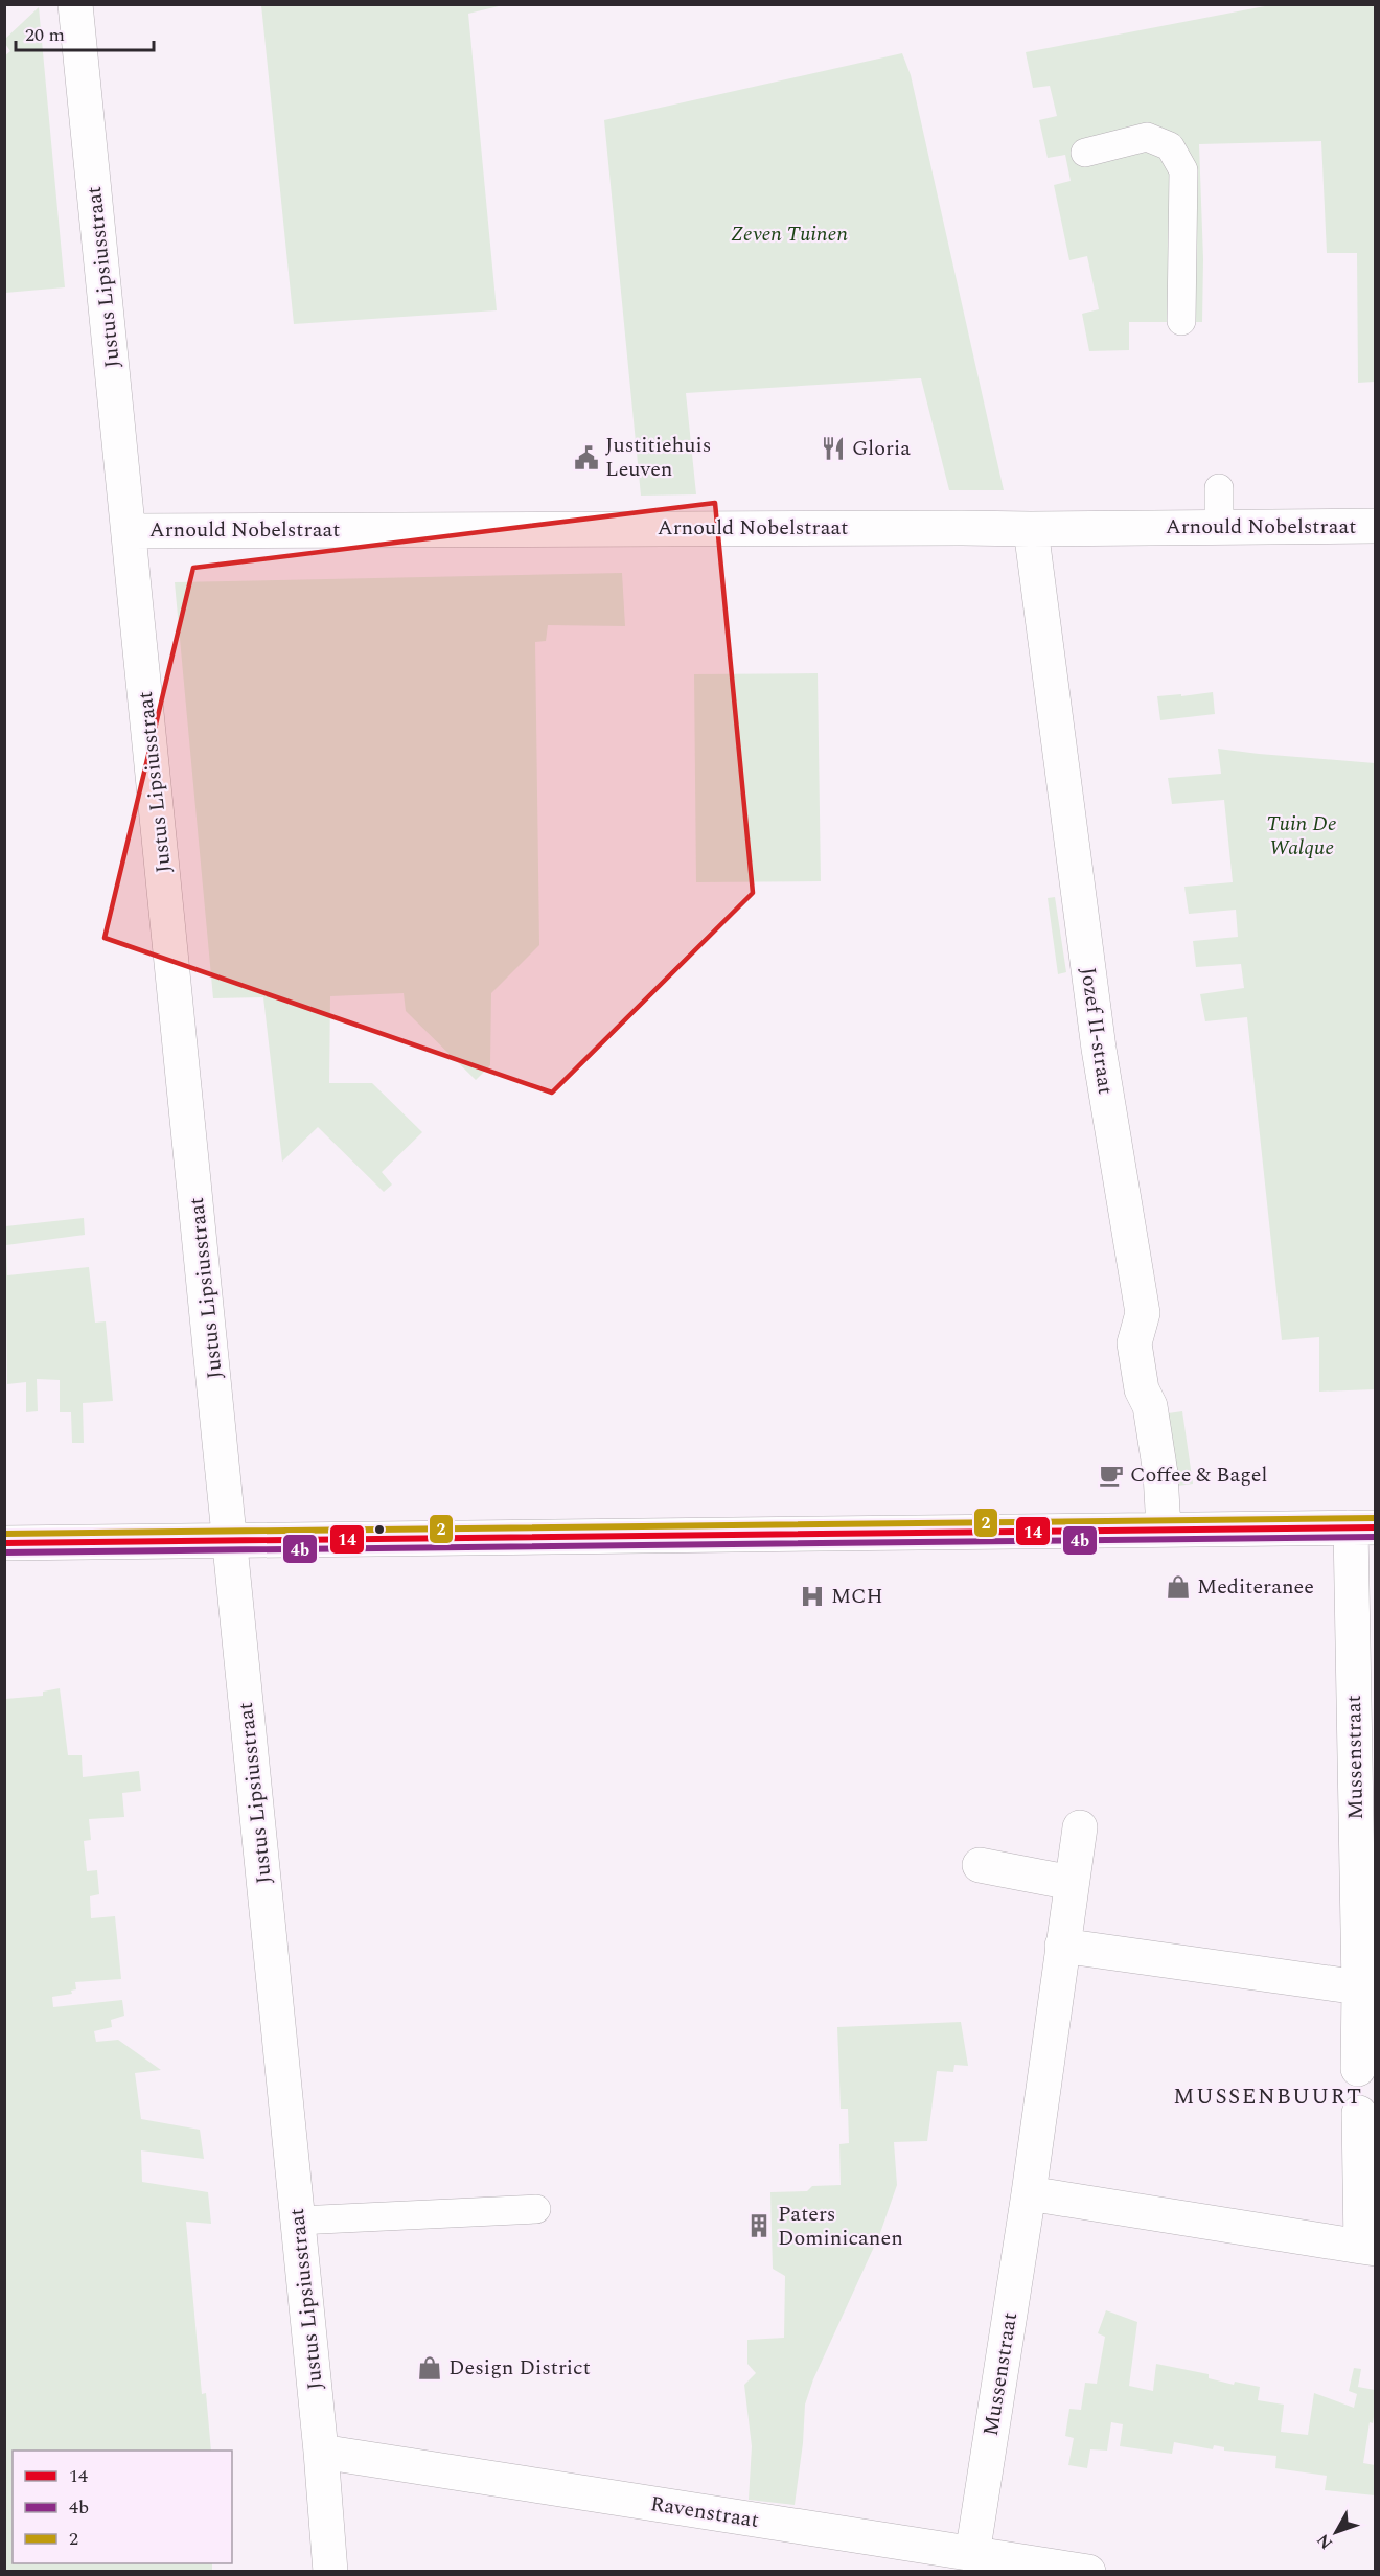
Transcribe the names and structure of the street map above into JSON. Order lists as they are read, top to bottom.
{
  "streets": {
    "street": [
      "Justus Lipsiusstraat",
      "Arnould Nobelstraat",
      "Jozef II-straat",
      "Mussenstraat",
      "Ravenstraat"
    ]
  },
  "crossings": [
    ["Justus Lipsiusstraat", "Arnould Nobelstraat"],
    ["Justus Lipsiusstraat", "Ravenstraat"],
    ["Arnould Nobelstraat", "Jozef II-straat"],
    ["Mussenstraat", "Ravenstraat"]
  ],
  "districts": ["MUSSENBUURT"],
  "parks": ["Zeven Tuinen", "Tuin De Walque"],
  "places": {
    "restaurant": ["Gloria"],
    "public building": ["Justitiehuis Leuven"],
    "cafe": ["Coffee & Bagel"],
    "shop": ["Mediteranee", "Design District"],
    "hospital": ["MCH"],
    "building": ["Paters Dominicanen"]
  },
  "lines": ["transit line 2", "transit line 14", "transit line 4b"],
  "legend": ["14", "4b", "2"],
  "scale_bar": "20 m",
  "north": "bottom left"
}
